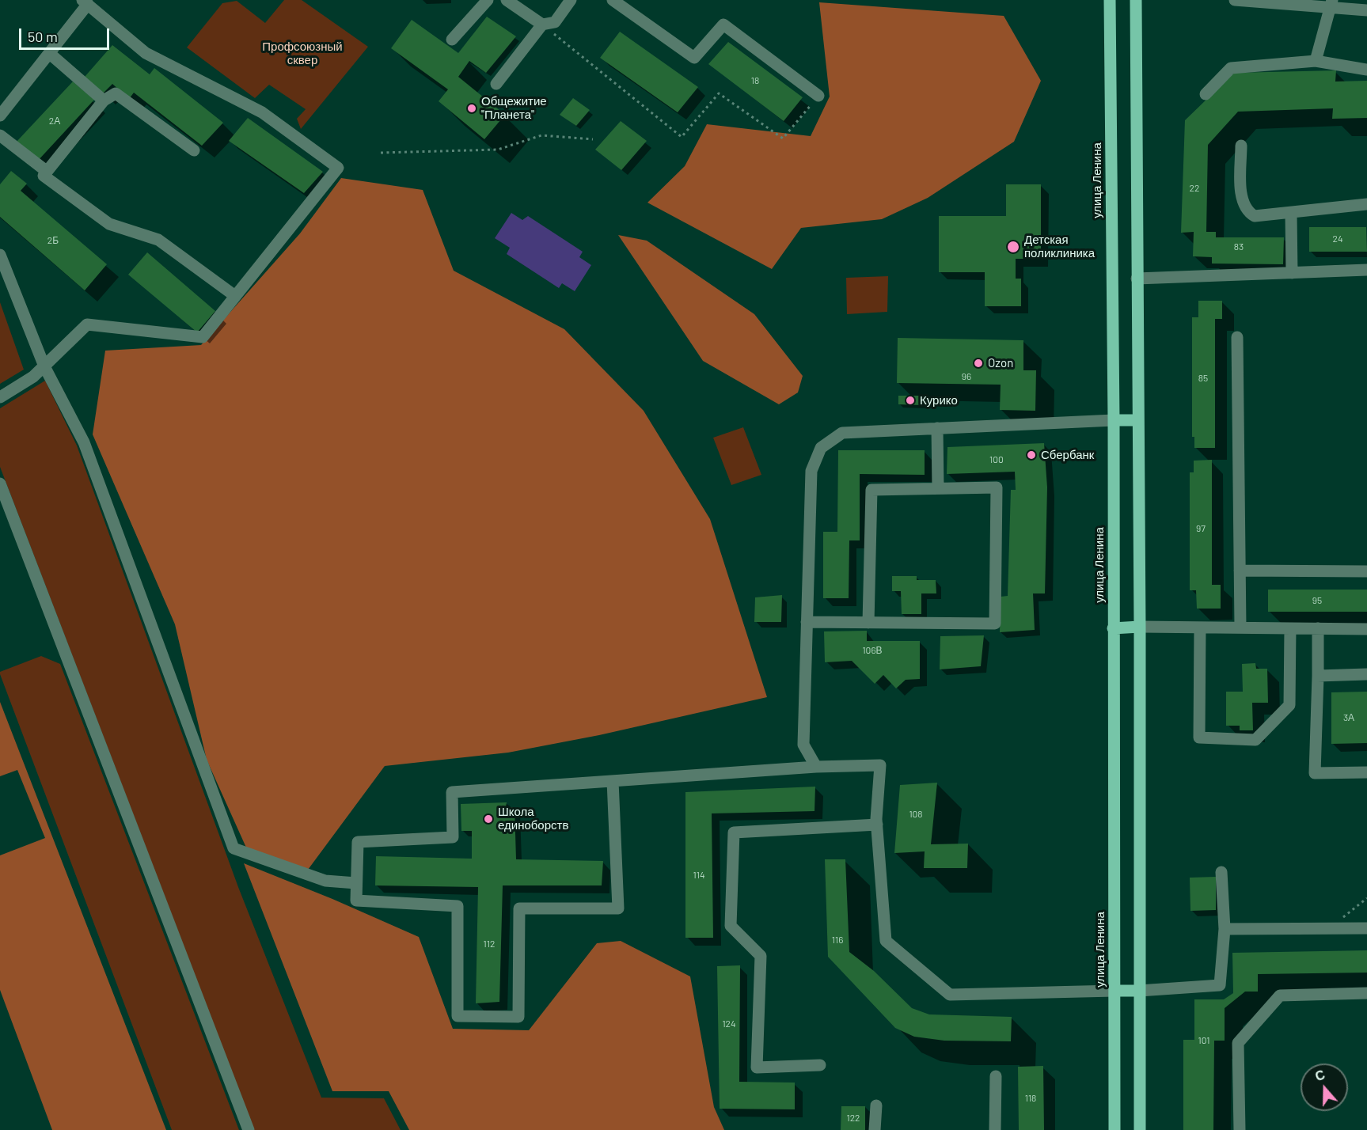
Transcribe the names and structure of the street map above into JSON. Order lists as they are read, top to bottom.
{
  "streets": {
    "main road": ["улица Ленина"]
  },
  "parks": ["Профсоюзный сквер"],
  "places": [
    "Общежитие \"Планета\"",
    "Детская поликлиника",
    "Ozon",
    "Курико",
    "Сбербанк",
    "Школа единоборств"
  ],
  "house_numbers": [
    "18",
    "2А",
    "22",
    "24",
    "2Б",
    "83",
    "96",
    "85",
    "100",
    "97",
    "95",
    "106В",
    "3А",
    "108",
    "114",
    "116",
    "112",
    "124",
    "101",
    "118",
    "122"
  ],
  "scale_bar": "50 m",
  "north": "top"
}
